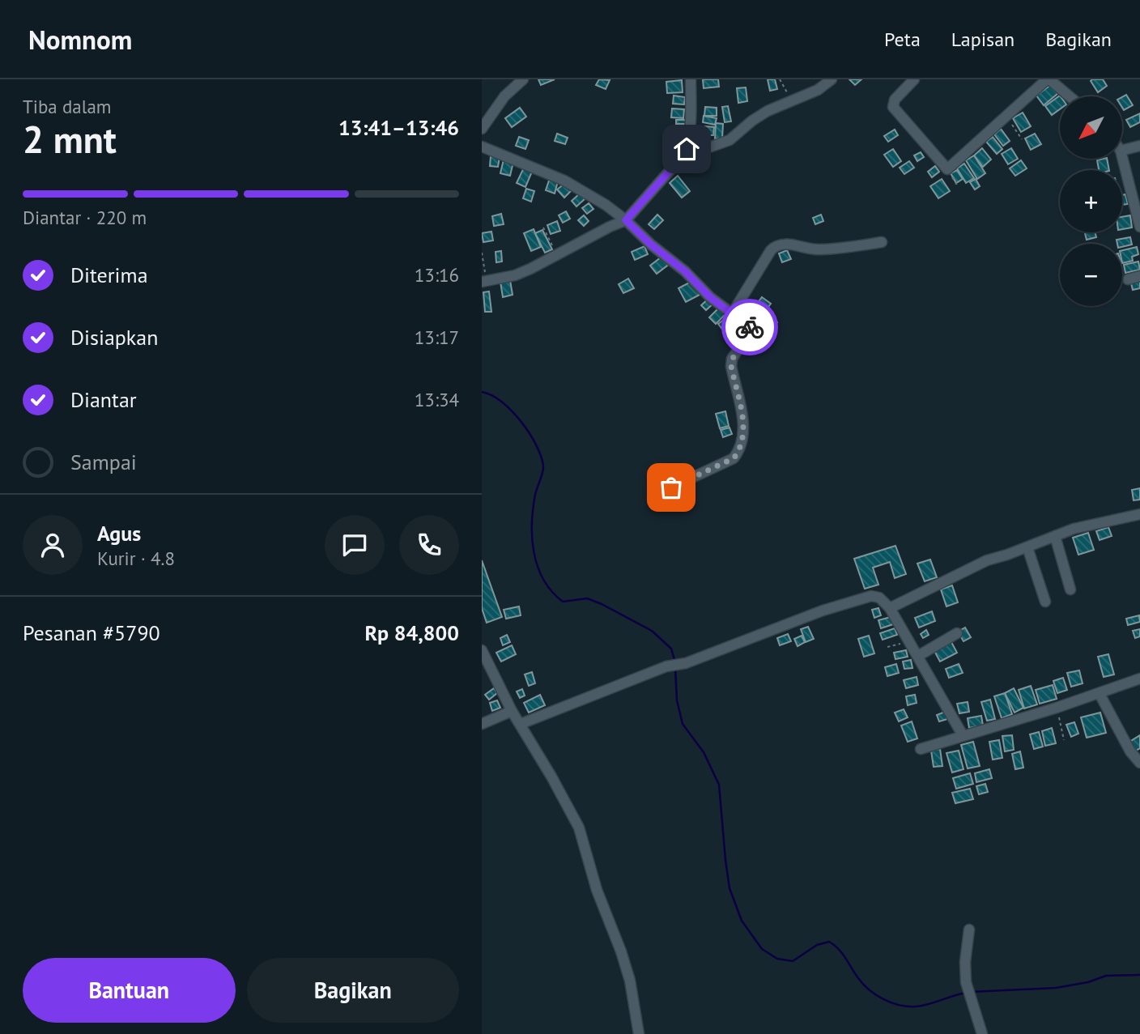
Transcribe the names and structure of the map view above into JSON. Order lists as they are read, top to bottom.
{
  "north": "bottom left",
  "page": {
    "header": "Nomnom",
    "nav": ["Peta", "Lapisan", "Bagikan"],
    "heading": ["2 mnt", "Tiba dalam", "13:41–13:46"],
    "panel": [
      "Agus",
      "Kurir · 4.8",
      "Pesanan #5790",
      "Rp 84,800"
    ],
    "map_buttons": ["+", "−"],
    "bar": "Diantar · 220 m",
    "list": [
      ["Diterima", "13:16"],
      ["Disiapkan", "13:17"],
      ["Diantar", "13:34"],
      "Sampai"
    ],
    "buttons": ["Bantuan", "Bagikan"]
  }
}
